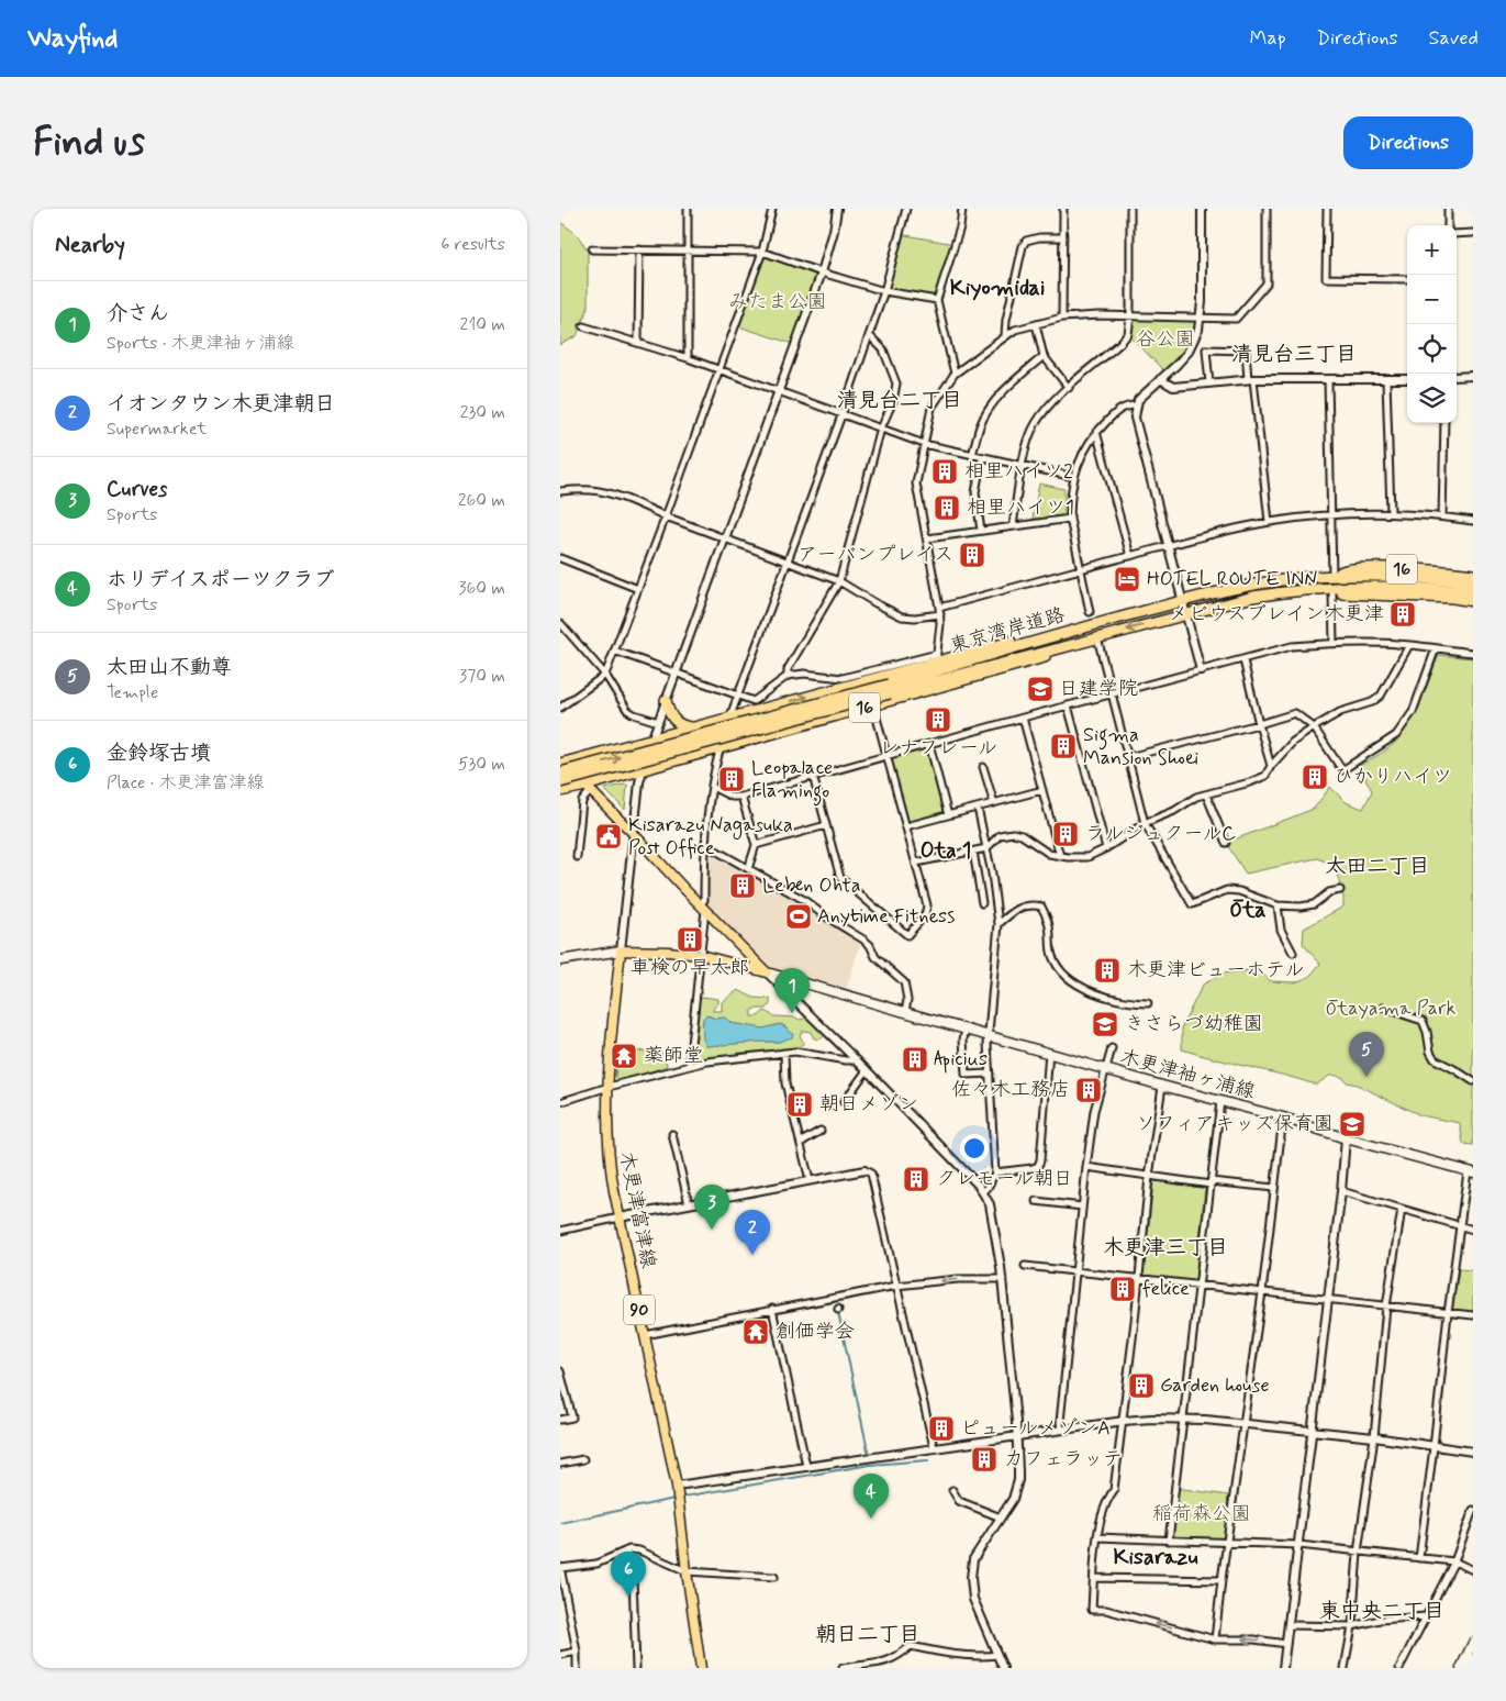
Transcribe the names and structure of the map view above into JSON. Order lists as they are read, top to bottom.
{
  "streets": {
    "highway": ["16", "東京湾岸道路"],
    "main road": ["木更津袖ヶ浦線", "木更津富津線", "90"]
  },
  "crossings": [
    ["16", "東京湾岸道路"]
  ],
  "districts": [
    "Kiyomidai",
    "清見台三丁目",
    "清見台二丁目",
    "Ota 1",
    "太田二丁目",
    "Ōta",
    "木更津三丁目",
    "Kisarazu",
    "東中央二丁目",
    "朝日二丁目"
  ],
  "parks": [
    "みたま公園",
    "谷公園",
    "Ōtayama Park",
    "稲荷森公園"
  ],
  "places": {
    "building": [
      "相里ハイツ2",
      "相里ハイツ1",
      "アーバンプレイス",
      "メビウスブレイン木更津",
      "レナフレール",
      "Sigma Mansion Shoei",
      "ひかりハイツ",
      "Leopalace Flamingo",
      "ラルジュクールC",
      "Leben Ohta",
      "車検の早太郎",
      "木更津ビューホテル",
      "Apicius",
      "佐々木工務店",
      "朝日メゾン",
      "クレモール朝日",
      "felice",
      "Garden house",
      "ピュールメゾンA",
      "カフェラッテ"
    ],
    "hotel": ["HOTEL ROUTE INN"],
    "school or university": ["日建学院", "きさらづ幼稚園", "ソフィアキッズ保育園"],
    "public building": ["Kisarazu Nagasuka Post Office"],
    "sports": ["Anytime Fitness"],
    "temple": ["薬師堂", "創価学会"]
  },
  "page": {
    "header": "Wayfind",
    "nav": ["Map", "Directions", "Saved"],
    "buttons": "Directions",
    "title": "Find us",
    "heading": ["Nearby", "6 results"],
    "map_buttons": ["+", "−"],
    "list": [
      {
        "mark": "1",
        "name": "介さん",
        "note": "Sports · 木更津袖ヶ浦線",
        "value": "210 m"
      },
      {
        "mark": "2",
        "name": "イオンタウン木更津朝日",
        "note": "Supermarket",
        "value": "230 m"
      },
      {
        "mark": "3",
        "name": "Curves",
        "note": "Sports",
        "value": "260 m"
      },
      {
        "mark": "4",
        "name": "ホリデイスポーツクラブ",
        "note": "Sports",
        "value": "360 m"
      },
      {
        "mark": "5",
        "name": "太田山不動尊",
        "note": "Temple",
        "value": "370 m"
      },
      {
        "mark": "6",
        "name": "金鈴塚古墳",
        "note": "Place · 木更津富津線",
        "value": "530 m"
      }
    ],
    "pins": [
      "1",
      "5",
      "3",
      "2",
      "4",
      "6"
    ]
  }
}
